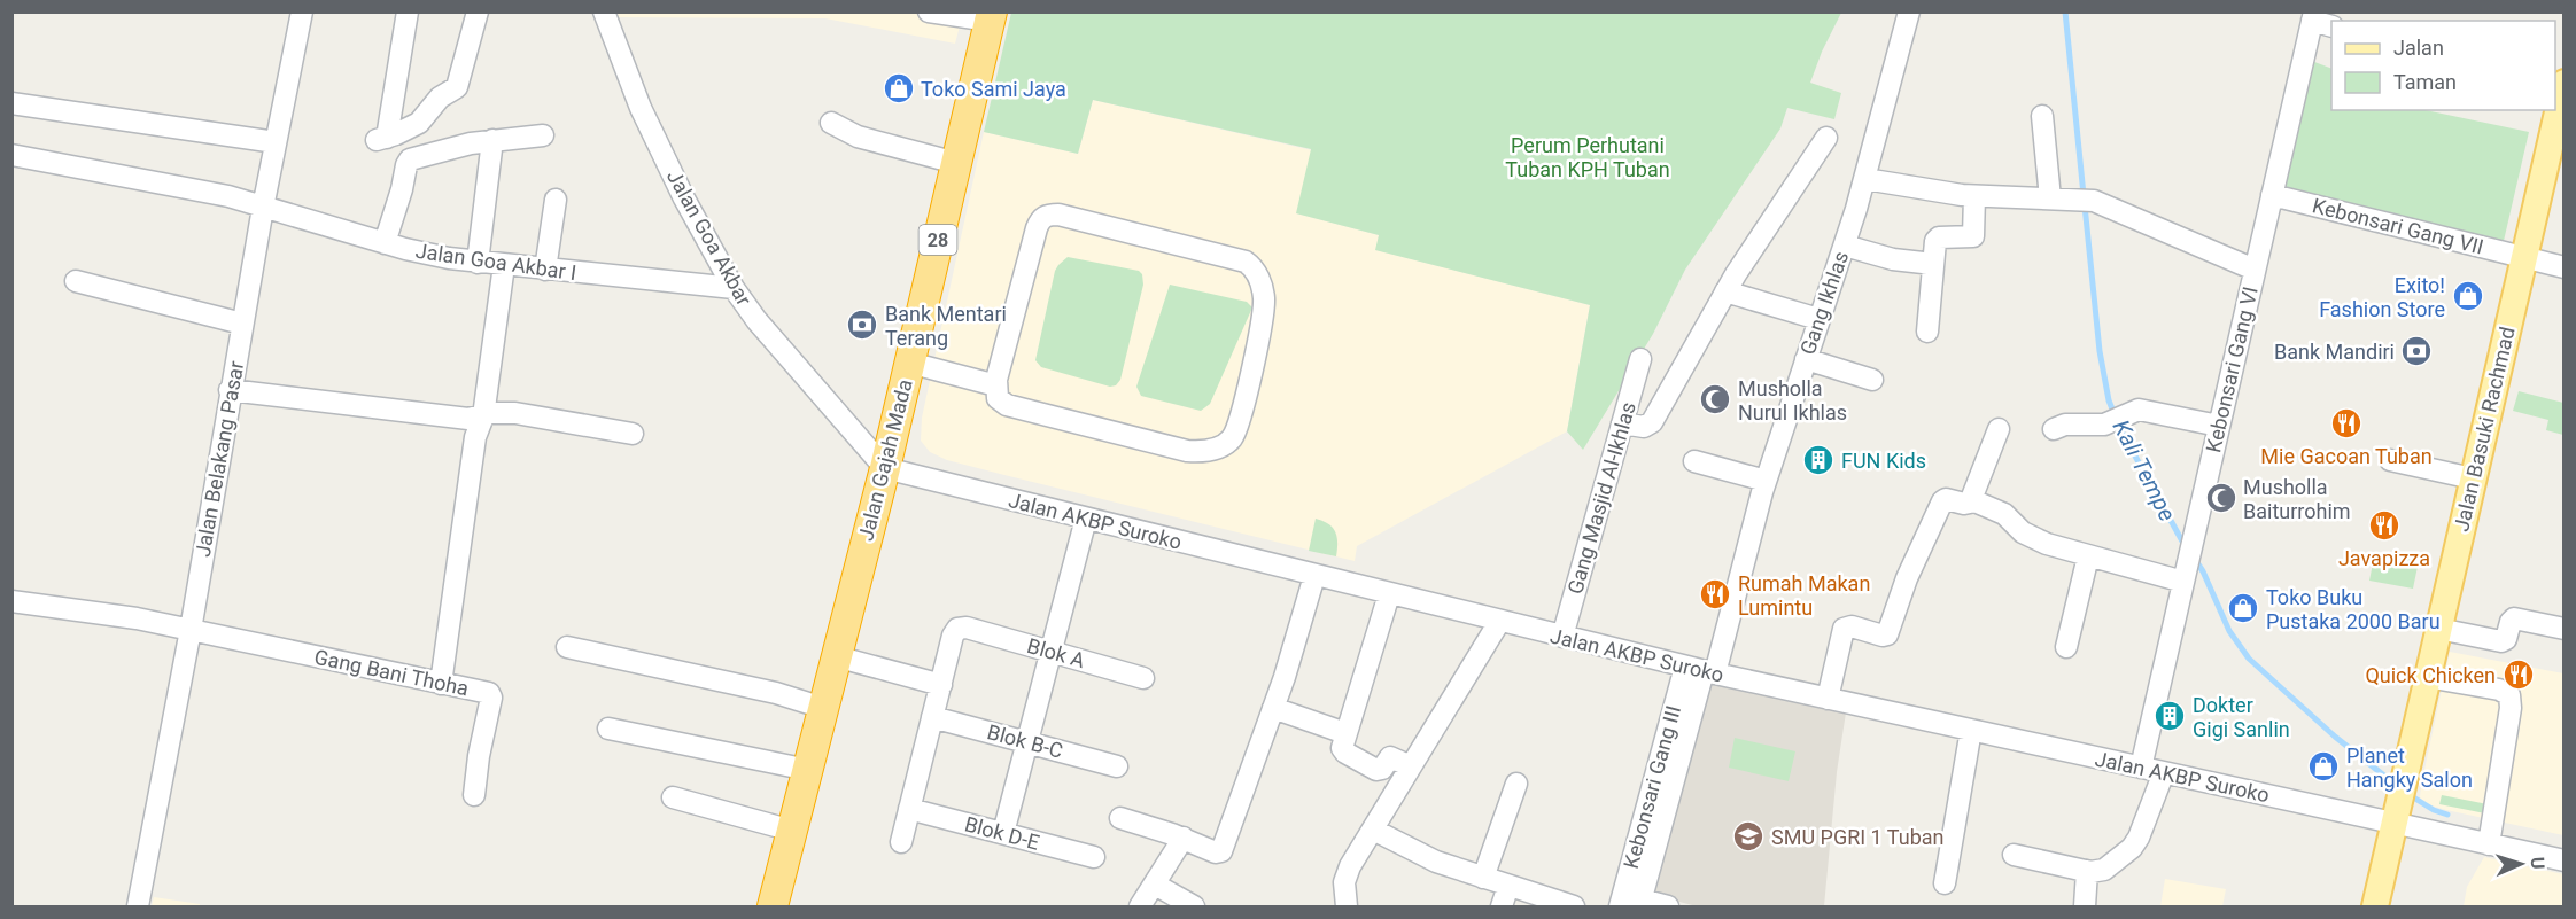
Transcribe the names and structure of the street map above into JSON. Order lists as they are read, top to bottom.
{
  "streets": {
    "highway": ["28", "Jalan Gajah Mada"],
    "main road": ["Jalan Basuki Rachmad"],
    "street": [
      "Kebonsari Gang VII",
      "Jalan Goa Akbar",
      "Jalan Goa Akbar I",
      "Gang Ikhlas",
      "Kebonsari Gang VI",
      "Jalan Belakang Pasar",
      "Gang Masjid Al-Ikhlas",
      "Jalan AKBP Suroko",
      "Blok A",
      "Gang Bani Thoha",
      "Blok B-C",
      "Kebonsari Gang III",
      "Blok D-E"
    ]
  },
  "crossings": [
    ["Kebonsari Gang VII", "Kebonsari Gang VI"],
    ["Kebonsari Gang VII", "Jalan Basuki Rachmad"],
    ["Jalan Goa Akbar", "Jalan Goa Akbar I"],
    ["Jalan Goa Akbar", "Jalan Gajah Mada"],
    ["Jalan Goa Akbar", "Jalan AKBP Suroko"],
    ["Jalan Goa Akbar I", "Jalan Belakang Pasar"],
    ["Gang Ikhlas", "Jalan AKBP Suroko"],
    ["Gang Ikhlas", "Kebonsari Gang III"],
    ["Kebonsari Gang VI", "Jalan AKBP Suroko"],
    ["Jalan Basuki Rachmad", "Jalan AKBP Suroko"],
    ["Jalan Belakang Pasar", "Gang Bani Thoha"],
    ["Jalan Gajah Mada", "Jalan AKBP Suroko"],
    ["Gang Masjid Al-Ikhlas", "Jalan AKBP Suroko"],
    ["Jalan AKBP Suroko", "Kebonsari Gang III"]
  ],
  "water": ["Kali Tempe"],
  "parks": ["Perum Perhutani Tuban KPH Tuban"],
  "places": {
    "shop": [
      "Toko Sami Jaya",
      "Exito! Fashion Store",
      "Toko Buku Pustaka 2000 Baru",
      "Planet Hangky Salon"
    ],
    "bank": ["Bank Mentari Terang", "Bank Mandiri"],
    "mosque": ["Musholla Nurul Ikhlas", "Musholla Baiturrohim"],
    "restaurant": [
      "Mie Gacoan Tuban",
      "Javapizza",
      "Rumah Makan Lumintu",
      "Quick Chicken"
    ],
    "building": ["FUN Kids", "Dokter Gigi Sanlin"],
    "school or university": ["SMU PGRI 1 Tuban"]
  },
  "legend": ["Jalan", "Taman"],
  "north": "right"
}
